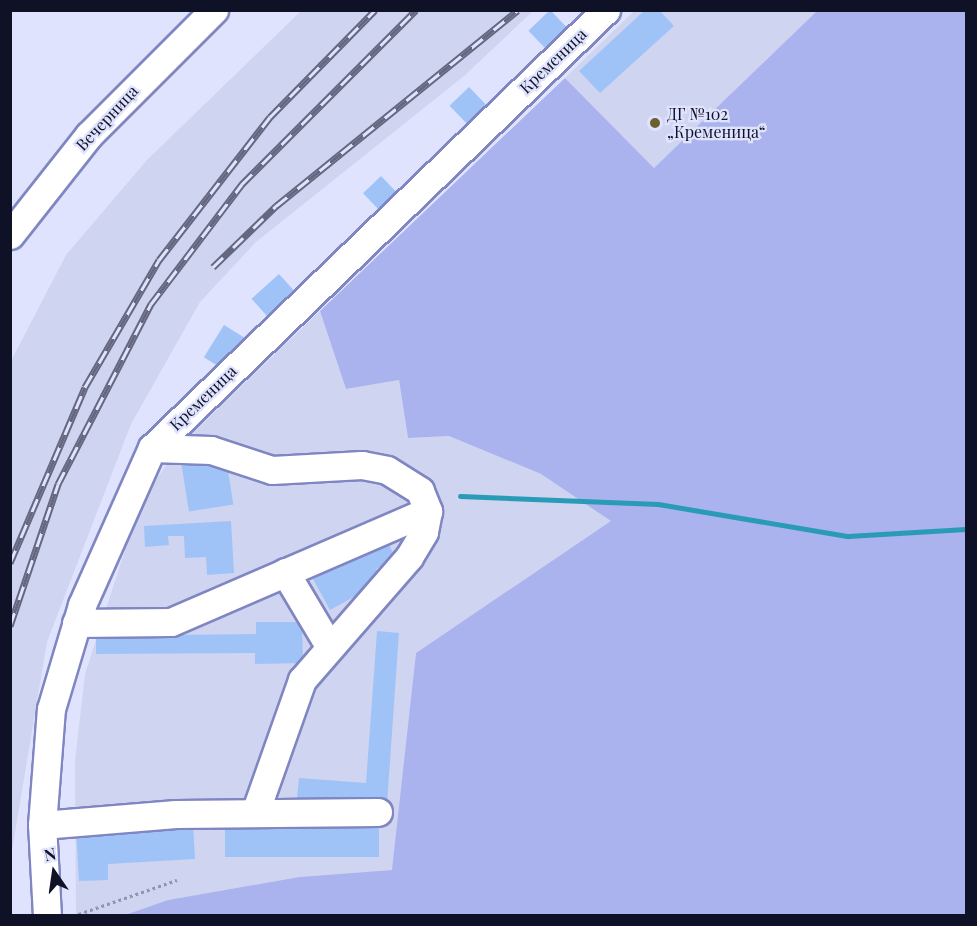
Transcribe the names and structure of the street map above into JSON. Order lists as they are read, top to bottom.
{
  "streets": {
    "street": ["Кременица", "Вечерница"]
  },
  "places": ["ДГ №102 „Кременица“"],
  "north": "top"
}
